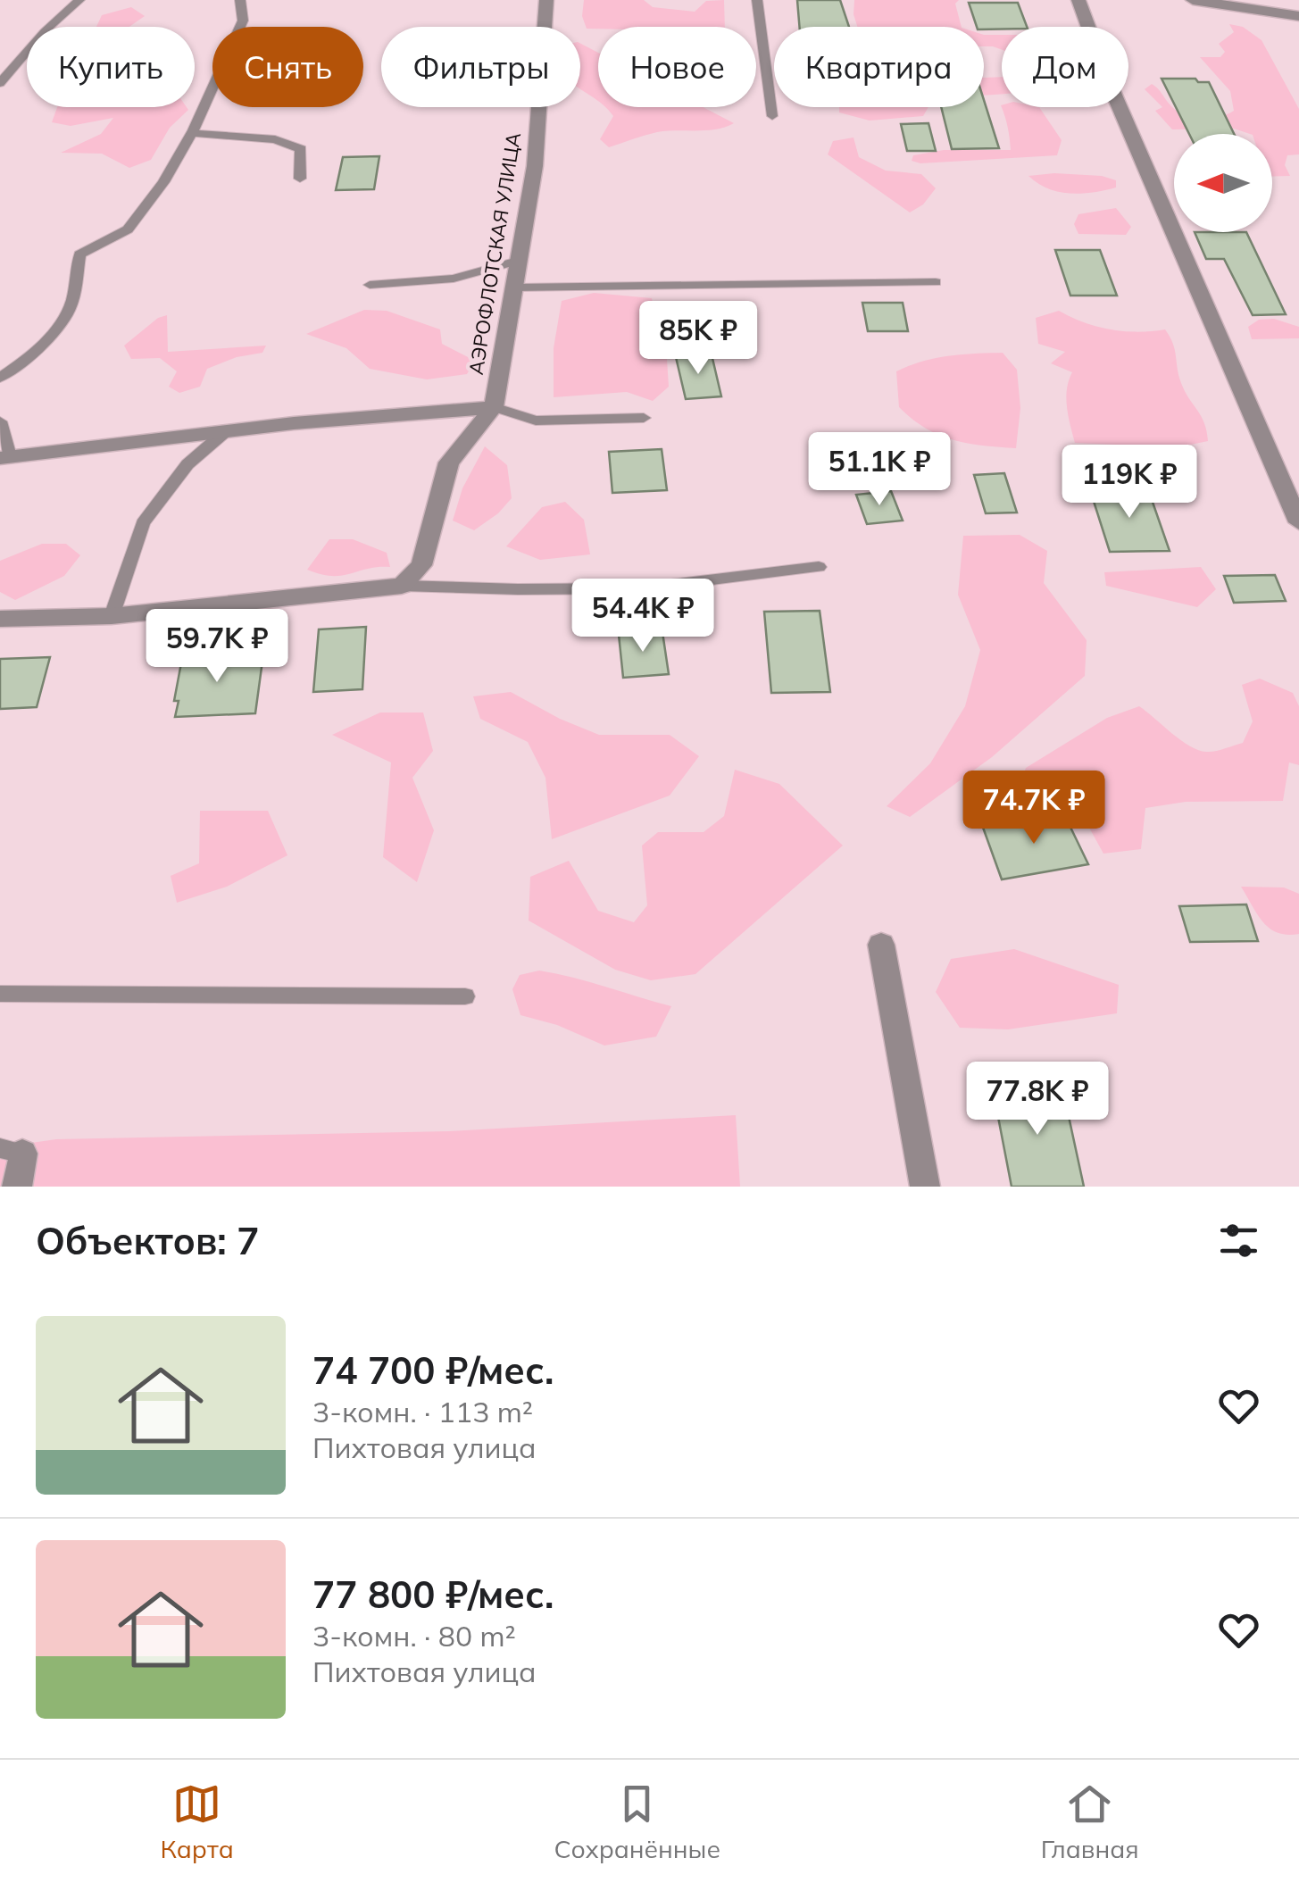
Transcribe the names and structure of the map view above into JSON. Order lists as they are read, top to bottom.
{
  "streets": {
    "street": ["АЭРОФЛОТСКАЯ УЛИЦА"]
  },
  "north": "left",
  "page": {
    "chip": [
      "Купить",
      "Снять",
      "Фильтры",
      "Новое",
      "Квартира",
      "Дом"
    ],
    "price": [
      "85K ₽",
      "51.1K ₽",
      "119K ₽",
      "54.4K ₽",
      "59.7K ₽",
      "74.7K ₽",
      "77.8K ₽"
    ],
    "heading": "Объектов: 7",
    "list": [
      {
        "name": "74 700 ₽/мес.",
        "note": "3-комн. · 113 m² · Пихтовая улица"
      },
      {
        "name": "77 800 ₽/мес.",
        "note": "3-комн. · 80 m² · Пихтовая улица"
      }
    ],
    "tabs": ["Карта", "Сохранённые", "Главная"]
  }
}
